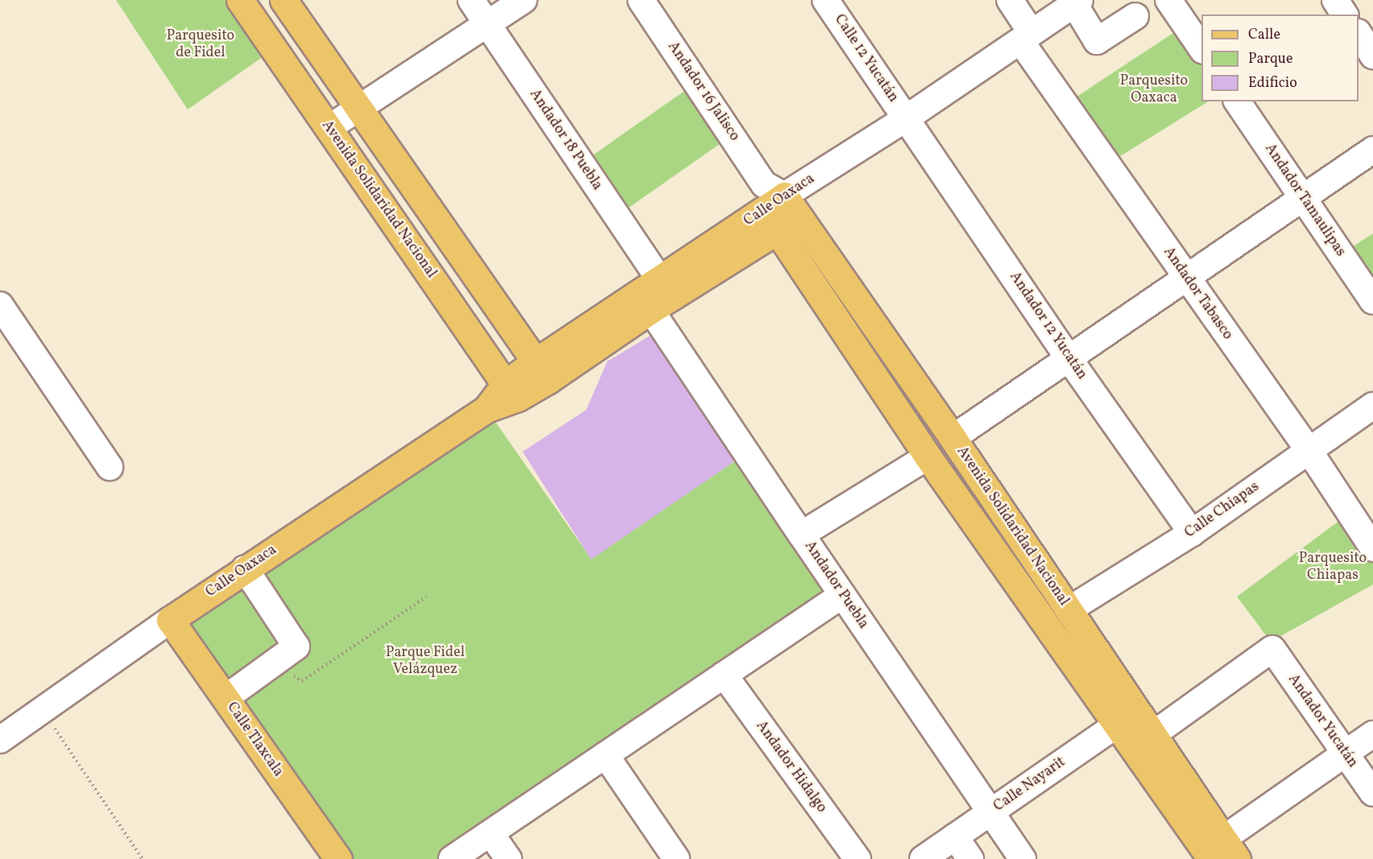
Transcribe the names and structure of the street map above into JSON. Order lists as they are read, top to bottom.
{
  "streets": {
    "main road": ["Avenida Solidaridad Nacional", "Calle Oaxaca", "Calle Tlaxcala"],
    "street": [
      "Calle 12 Yucatán",
      "Andador 16 Jalisco",
      "Andador 18 Puebla",
      "Andador Tamaulipas",
      "Andador Tabasco",
      "Andador 12 Yucatán",
      "Calle Chiapas",
      "Andador Puebla",
      "Andador Yucatán",
      "Andador Hidalgo",
      "Calle Nayarit"
    ]
  },
  "crossings": [
    ["Calle 12 Yucatán", "Calle Oaxaca"],
    ["Calle 12 Yucatán", "Andador 12 Yucatán"],
    ["Andador 16 Jalisco", "Avenida Solidaridad Nacional"],
    ["Andador 16 Jalisco", "Calle Oaxaca"],
    ["Andador 18 Puebla", "Calle Oaxaca"],
    ["Avenida Solidaridad Nacional", "Calle Oaxaca"],
    ["Avenida Solidaridad Nacional", "Calle Chiapas"],
    ["Avenida Solidaridad Nacional", "Andador Yucatán"],
    ["Avenida Solidaridad Nacional", "Calle Nayarit"],
    ["Calle Oaxaca", "Andador Tabasco"],
    ["Calle Oaxaca", "Andador 12 Yucatán"],
    ["Calle Oaxaca", "Andador Puebla"],
    ["Calle Oaxaca", "Calle Tlaxcala"],
    ["Andador Tabasco", "Calle Chiapas"],
    ["Andador 12 Yucatán", "Calle Chiapas"],
    ["Andador Puebla", "Calle Nayarit"]
  ],
  "parks": [
    "Parquesito de Fidel",
    "Parquesito Oaxaca",
    "Parquesito Chiapas",
    "Parque Fidel Velázquez"
  ],
  "legend": ["Calle", "Parque", "Edificio"]
}
